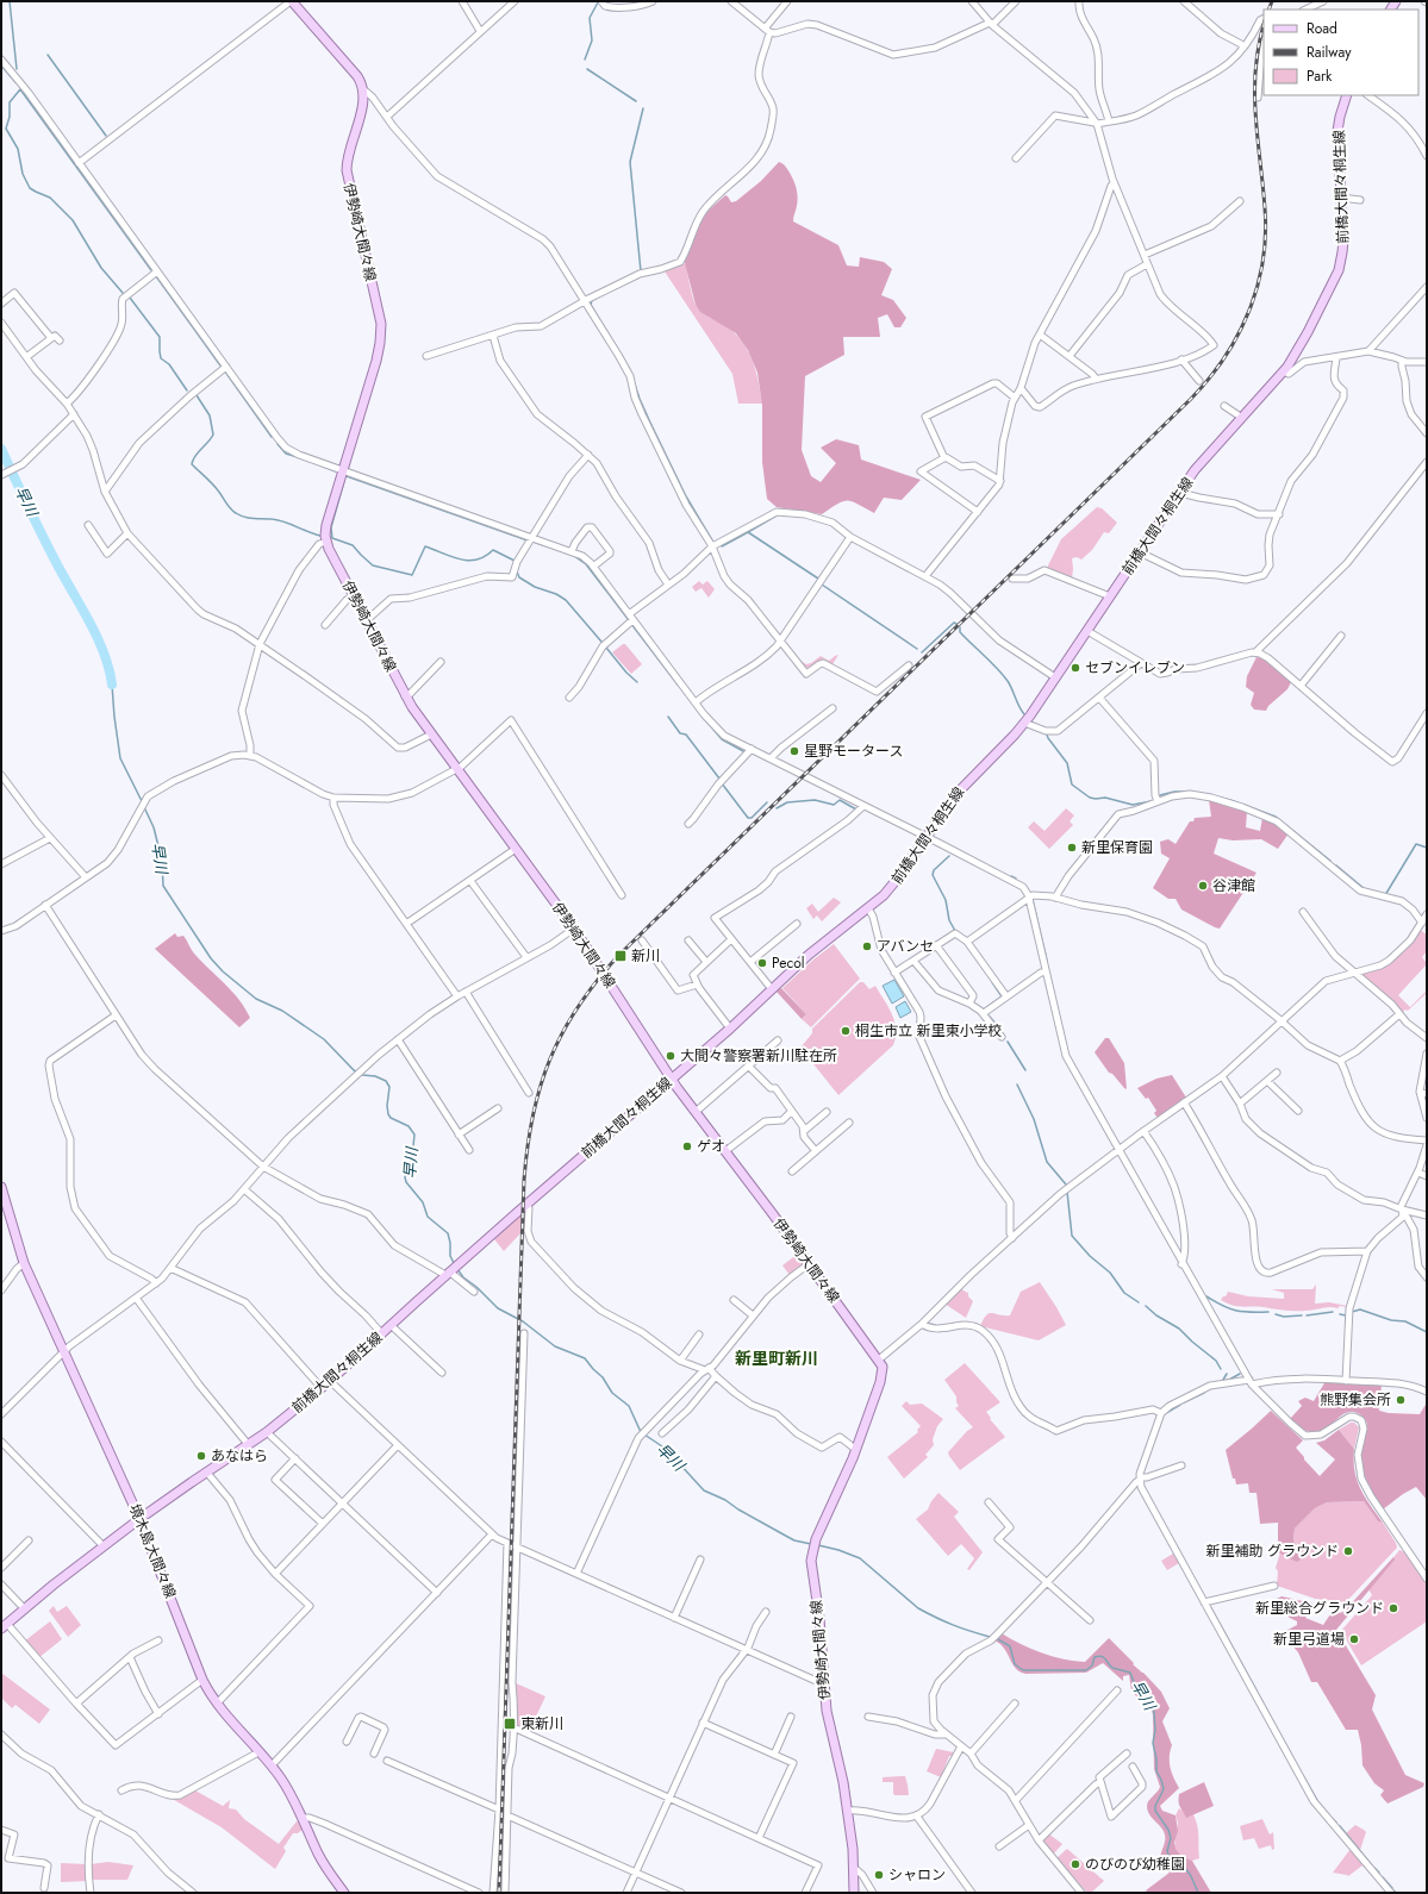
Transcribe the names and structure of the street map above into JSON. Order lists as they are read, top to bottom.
{
  "streets": {
    "main road": ["前橋大間々桐生線", "伊勢崎大間々線", "境木島大間々線"]
  },
  "crossings": [
    ["前橋大間々桐生線", "伊勢崎大間々線"],
    ["前橋大間々桐生線", "境木島大間々線"]
  ],
  "districts": ["新里町新川"],
  "water": ["早川"],
  "places": {
    "other": [
      "セブンイレブン",
      "星野モータース",
      "新里保育園",
      "谷津館",
      "アバンセ",
      "Pecol",
      "桐生市立 新里東小学校",
      "大間々警察署新川駐在所",
      "ゲオ",
      "熊野集会所",
      "あなはら",
      "新里補助 グラウンド",
      "新里総合グラウンド",
      "新里弓道場",
      "のびのび幼稚園",
      "シャロン"
    ],
    "transit": ["新川", "東新川"]
  },
  "legend": ["Road", "Railway", "Park"]
}
